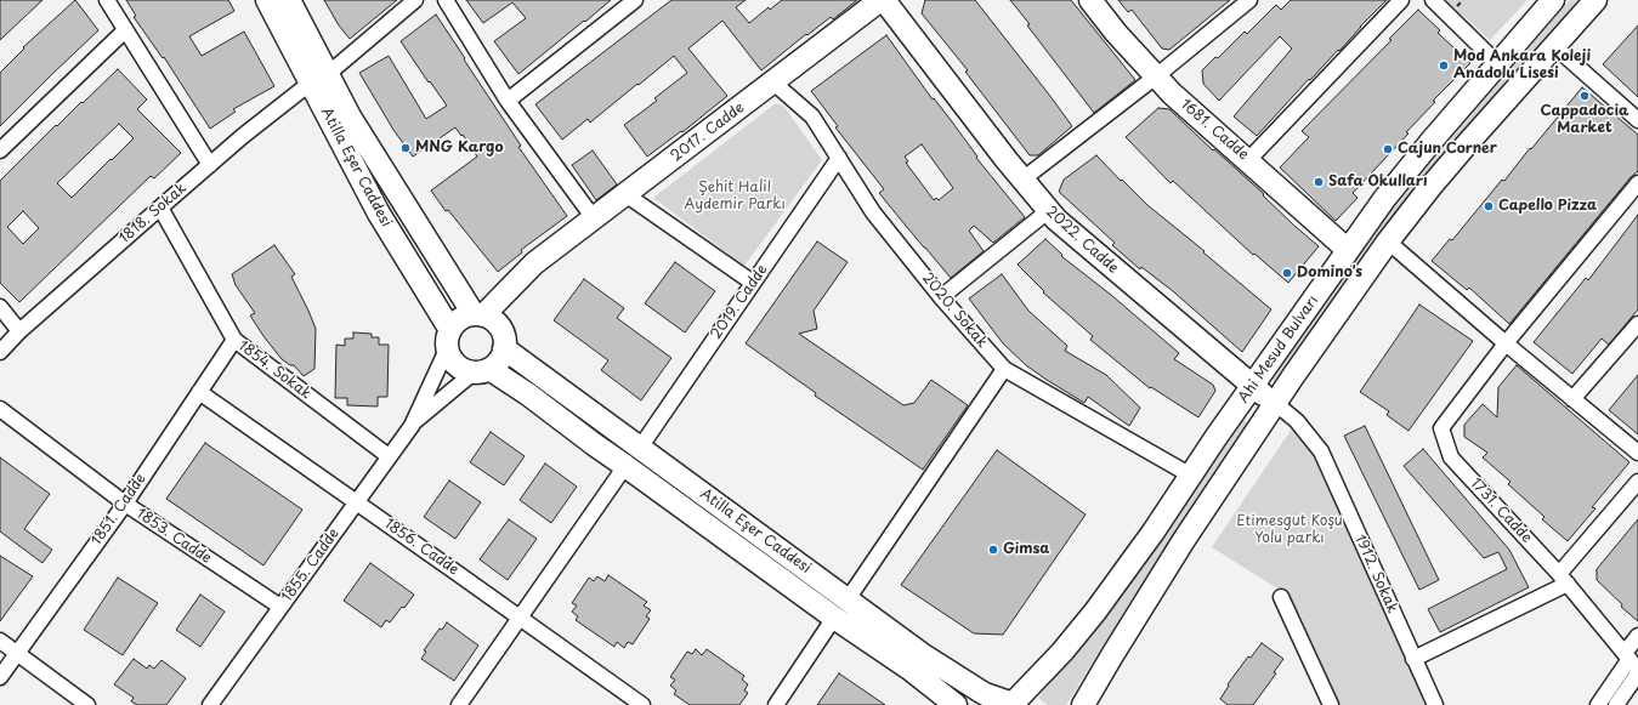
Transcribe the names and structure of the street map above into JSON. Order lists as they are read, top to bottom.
{
  "streets": {
    "main road": [
      "1681. Cadde",
      "2017. Cadde",
      "Atilla Eşer Caddesi",
      "2022. Cadde",
      "Ahi Mesud Bulvarı"
    ],
    "street": [
      "1818. Sokak",
      "2019. Cadde",
      "2020. Sokak",
      "1854. Sokak",
      "1851. Cadde",
      "1731. Cadde",
      "1853. Cadde",
      "1856. Cadde",
      "1855. Cadde",
      "1912. Sokak"
    ]
  },
  "crossings": [
    ["1681. Cadde", "Ahi Mesud Bulvarı"],
    ["2017. Cadde", "Atilla Eşer Caddesi"],
    ["2017. Cadde", "2020. Sokak"],
    ["2017. Cadde", "1855. Cadde"],
    ["Atilla Eşer Caddesi", "1818. Sokak"],
    ["Atilla Eşer Caddesi", "2019. Cadde"],
    ["Atilla Eşer Caddesi", "Ahi Mesud Bulvarı"],
    ["Atilla Eşer Caddesi", "1855. Cadde"],
    ["1818. Sokak", "1854. Sokak"],
    ["2022. Cadde", "Ahi Mesud Bulvarı"],
    ["2022. Cadde", "1912. Sokak"],
    ["2019. Cadde", "2020. Sokak"],
    ["2020. Sokak", "Ahi Mesud Bulvarı"],
    ["Ahi Mesud Bulvarı", "1912. Sokak"],
    ["1854. Sokak", "1851. Cadde"],
    ["1854. Sokak", "1855. Cadde"],
    ["1851. Cadde", "1853. Cadde"],
    ["1851. Cadde", "1856. Cadde"],
    ["1853. Cadde", "1855. Cadde"],
    ["1856. Cadde", "1855. Cadde"]
  ],
  "parks": ["Şehit Halil Aydemir Parkı", "Etimesgut Koşu Yolu parkı"],
  "places": [
    "Mod Ankara Koleji Anadolu Lisesi",
    "Cappadocia Market",
    "MNG Kargo",
    "Cajun Corner",
    "Safa Okulları",
    "Capello Pizza",
    "Domino's",
    "Gimsa"
  ]
}
